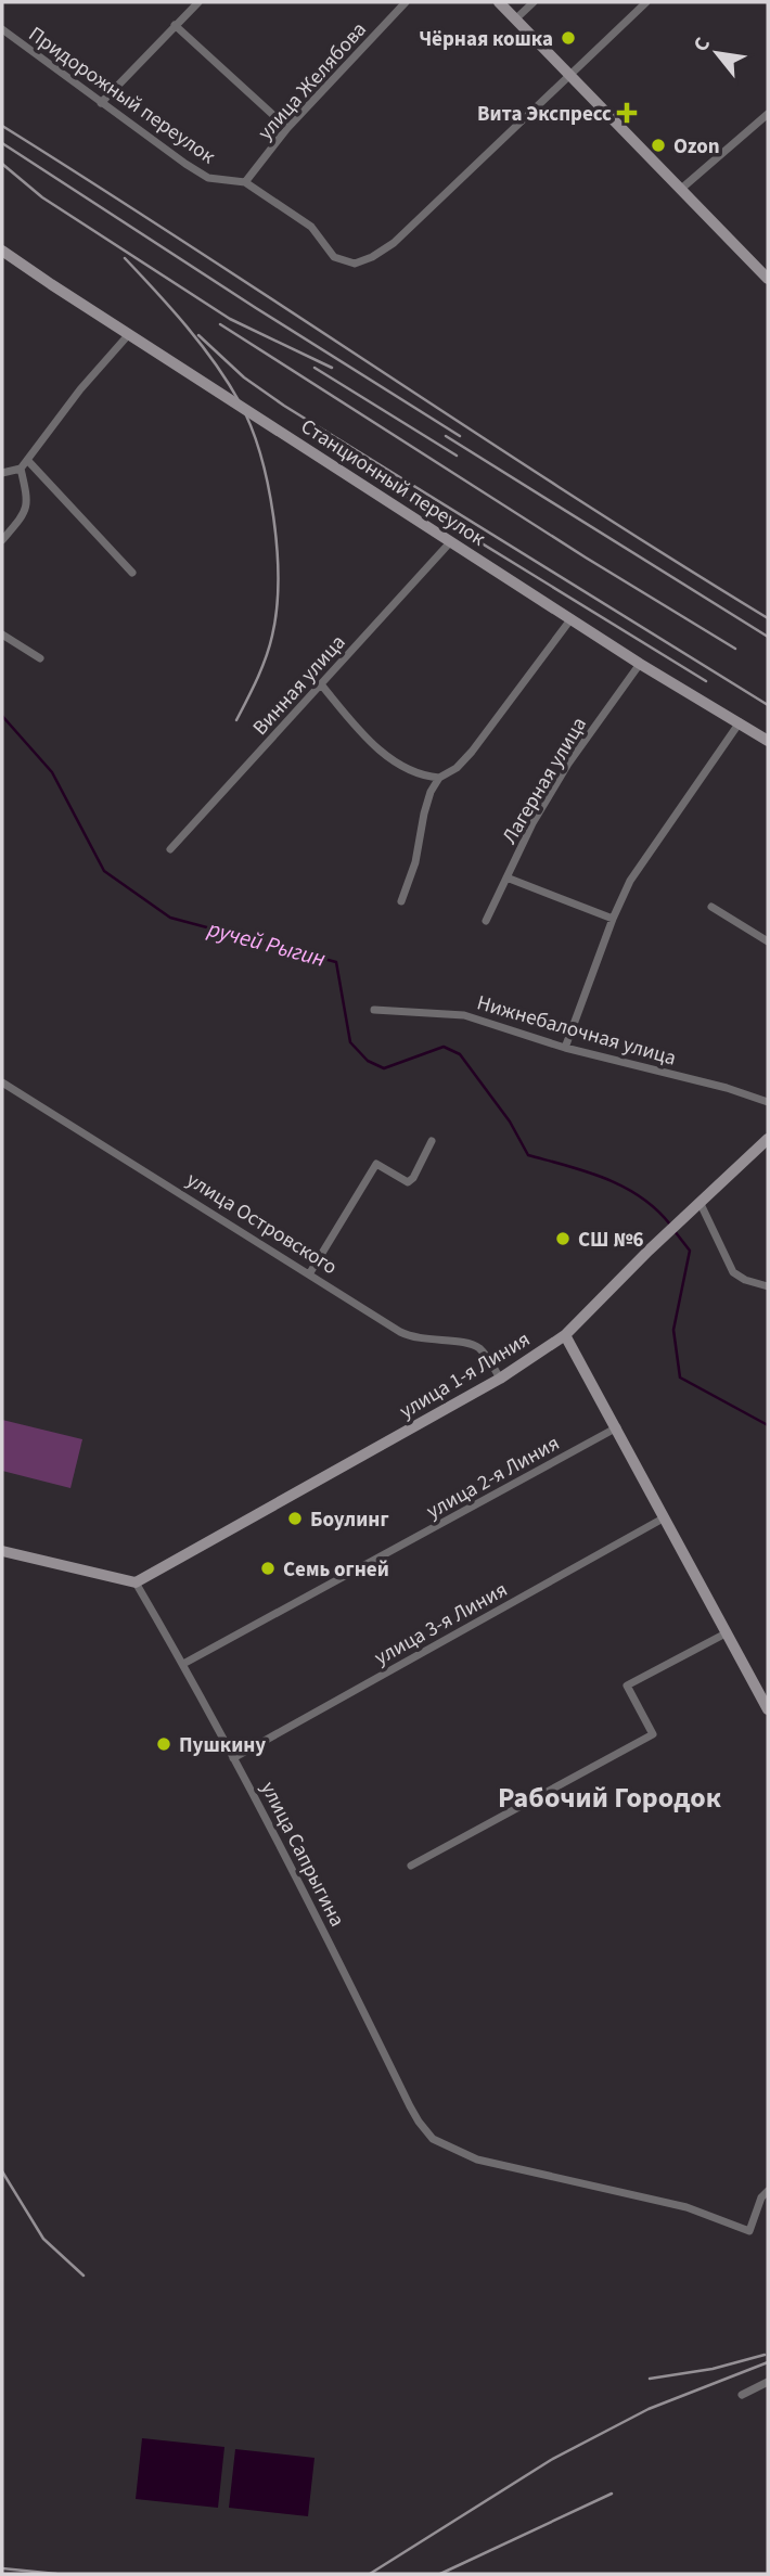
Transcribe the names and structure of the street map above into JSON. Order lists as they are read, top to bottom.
{
  "streets": {
    "street": [
      "улица Желябова",
      "Придорожный переулок",
      "Станционный переулок",
      "Винная улица",
      "Лагерная улица",
      "Нижнебалочная улица",
      "улица Островского",
      "улица 1-я Линия",
      "улица 2-я Линия",
      "улица 3-я Линия",
      "улица Сапрыгина"
    ]
  },
  "crossings": [
    ["улица Желябова", "Придорожный переулок"],
    ["Станционный переулок", "Винная улица"],
    ["Станционный переулок", "Лагерная улица"],
    ["улица Островского", "улица 1-я Линия"],
    ["улица 1-я Линия", "улица Сапрыгина"],
    ["улица 2-я Линия", "улица Сапрыгина"],
    ["улица 3-я Линия", "улица Сапрыгина"]
  ],
  "districts": ["Рабочий Городок"],
  "water": ["ручей Рыгин"],
  "places": {
    "other": [
      "Чёрная кошка",
      "Ozon",
      "СШ №6",
      "Боулинг",
      "Семь огней",
      "Пушкину"
    ],
    "health": ["Вита Экспресс"]
  },
  "north": "top left"
}
